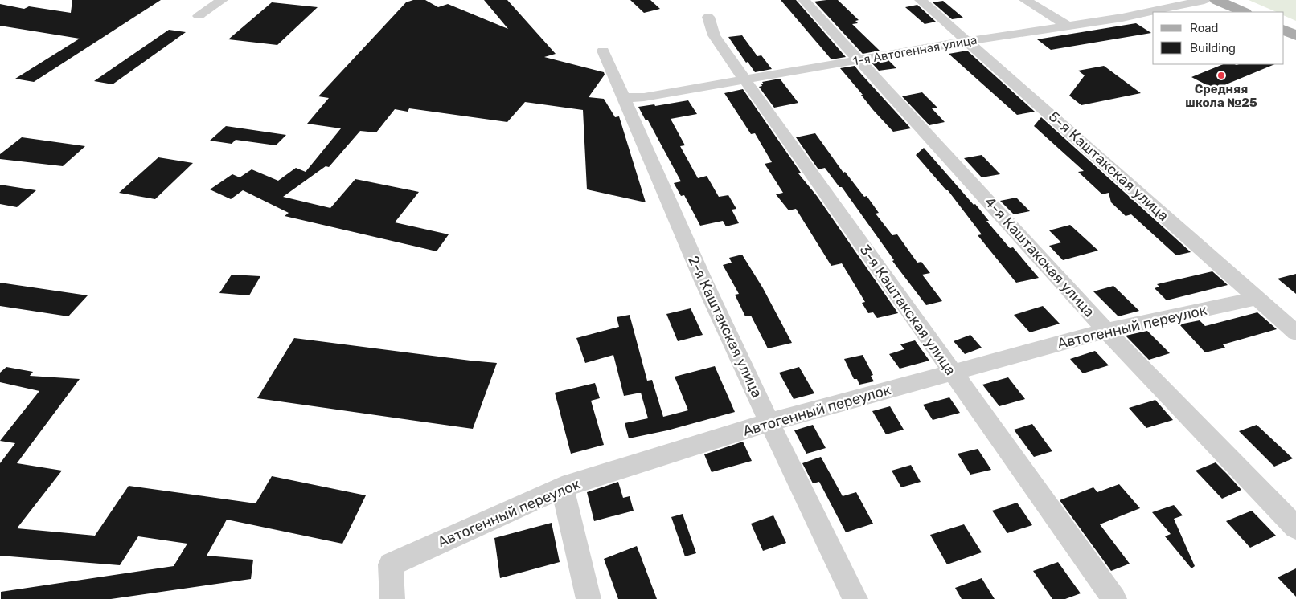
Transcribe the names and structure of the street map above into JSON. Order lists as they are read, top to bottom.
{
  "streets": {
    "street": [
      "1-я Автогенная улица",
      "5-я Каштакская улица",
      "4-я Каштакская улица",
      "3-я Каштакская улица",
      "2-я Каштакская улица",
      "Автогенный переулок"
    ]
  },
  "crossings": [
    ["1-я Автогенная улица", "5-я Каштакская улица"],
    ["1-я Автогенная улица", "4-я Каштакская улица"],
    ["1-я Автогенная улица", "3-я Каштакская улица"],
    ["1-я Автогенная улица", "2-я Каштакская улица"],
    ["5-я Каштакская улица", "Автогенный переулок"],
    ["4-я Каштакская улица", "Автогенный переулок"],
    ["3-я Каштакская улица", "Автогенный переулок"],
    ["2-я Каштакская улица", "Автогенный переулок"]
  ],
  "places": ["Средняя школа №25"],
  "legend": ["Road", "Building"]
}
